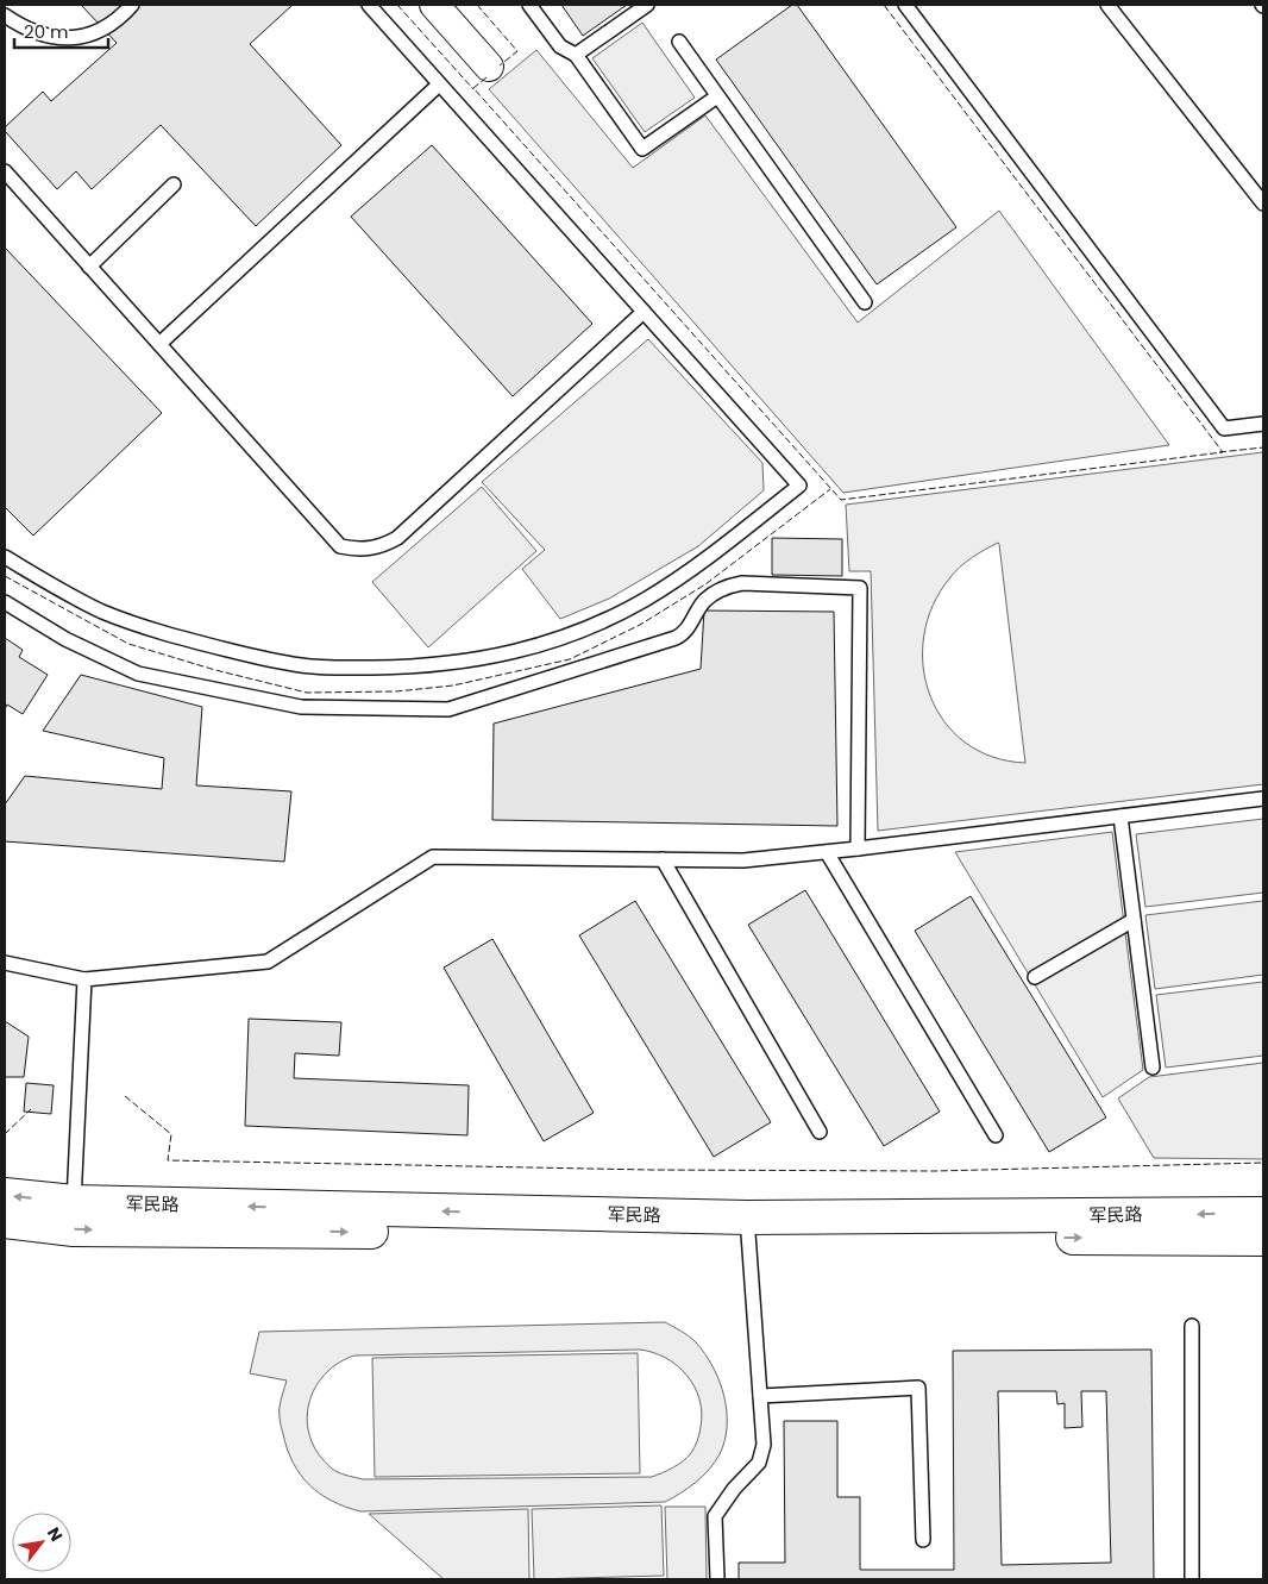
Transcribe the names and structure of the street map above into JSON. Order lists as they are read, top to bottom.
{
  "streets": {
    "street": ["军民路"]
  },
  "scale_bar": "20 m",
  "north": "top right"
}
